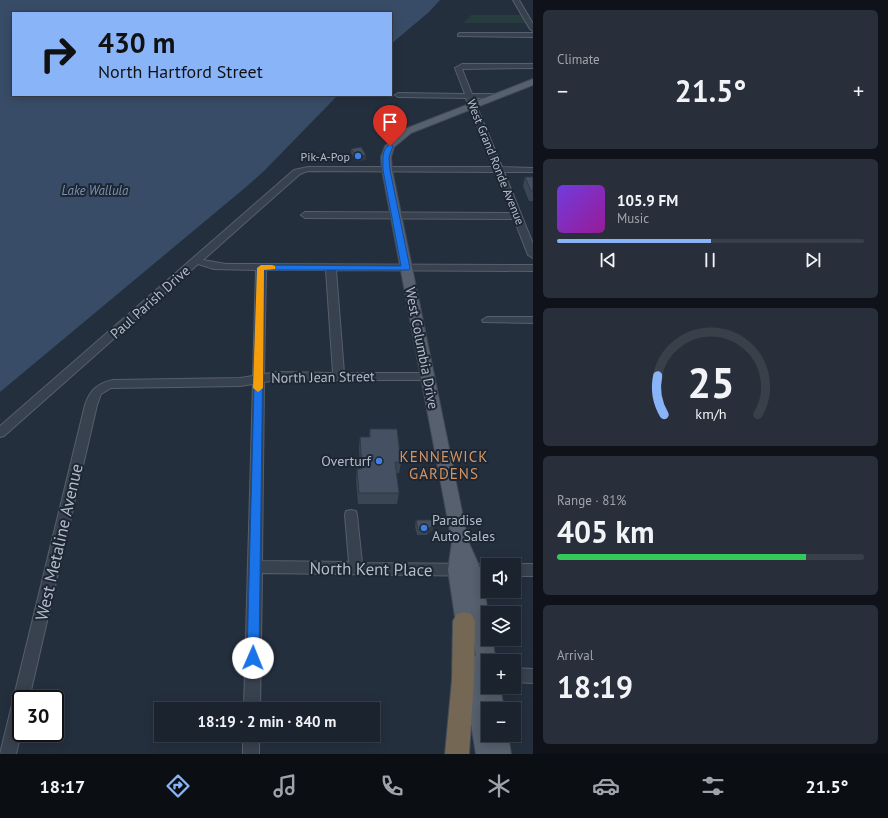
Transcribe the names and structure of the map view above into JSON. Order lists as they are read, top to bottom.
{
  "streets": {
    "main road": ["West Columbia Drive"],
    "street": [
      "West Grand Ronde Avenue",
      "Paul Parish Drive",
      "North Jean Street",
      "West Metaline Avenue",
      "North Kent Place"
    ]
  },
  "crossings": [
    ["West Grand Ronde Avenue", "West Columbia Drive"],
    ["Paul Parish Drive", "West Columbia Drive"],
    ["West Columbia Drive", "North Jean Street"],
    ["West Columbia Drive", "North Kent Place"],
    ["North Jean Street", "West Metaline Avenue"]
  ],
  "districts": ["KENNEWICK GARDENS"],
  "water": ["Lake Wallula"],
  "places": ["Pik-A-Pop", "Overturf", "Paradise Auto Sales"],
  "page": {
    "tile": [
      "Climate",
      ["Range · 81%", "405 km"],
      ["Arrival", "18:19"]
    ],
    "turn": ["430 m", "North Hartford Street"],
    "heat": ["−", "21.5°", "+"],
    "song": ["105.9 FM", "Music"],
    "map_buttons": ["+", "−"],
    "limit": "30",
    "trip": "18:19 · 2 min · 840 m",
    "tabs": ["18:17", "21.5°"],
    "gauge": ["25", "km/h"]
  }
}
